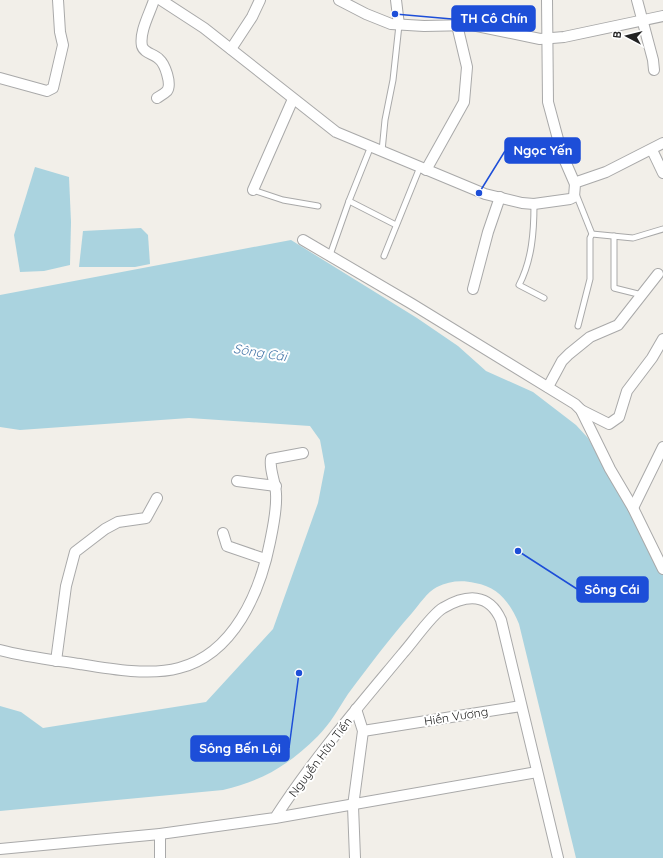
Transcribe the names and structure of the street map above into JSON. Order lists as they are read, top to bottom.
{
  "streets": {
    "street": ["Hiền Vương", "Nguyễn Hữu Tiến"]
  },
  "crossings": [
    ["Hiền Vương", "Nguyễn Hữu Tiến"]
  ],
  "water": ["Sông Cái"],
  "places": [
    "TH Cô Chín",
    "Ngọc Yến",
    "Sông Cái",
    "Sông Bến Lội"
  ],
  "north": "left"
}
